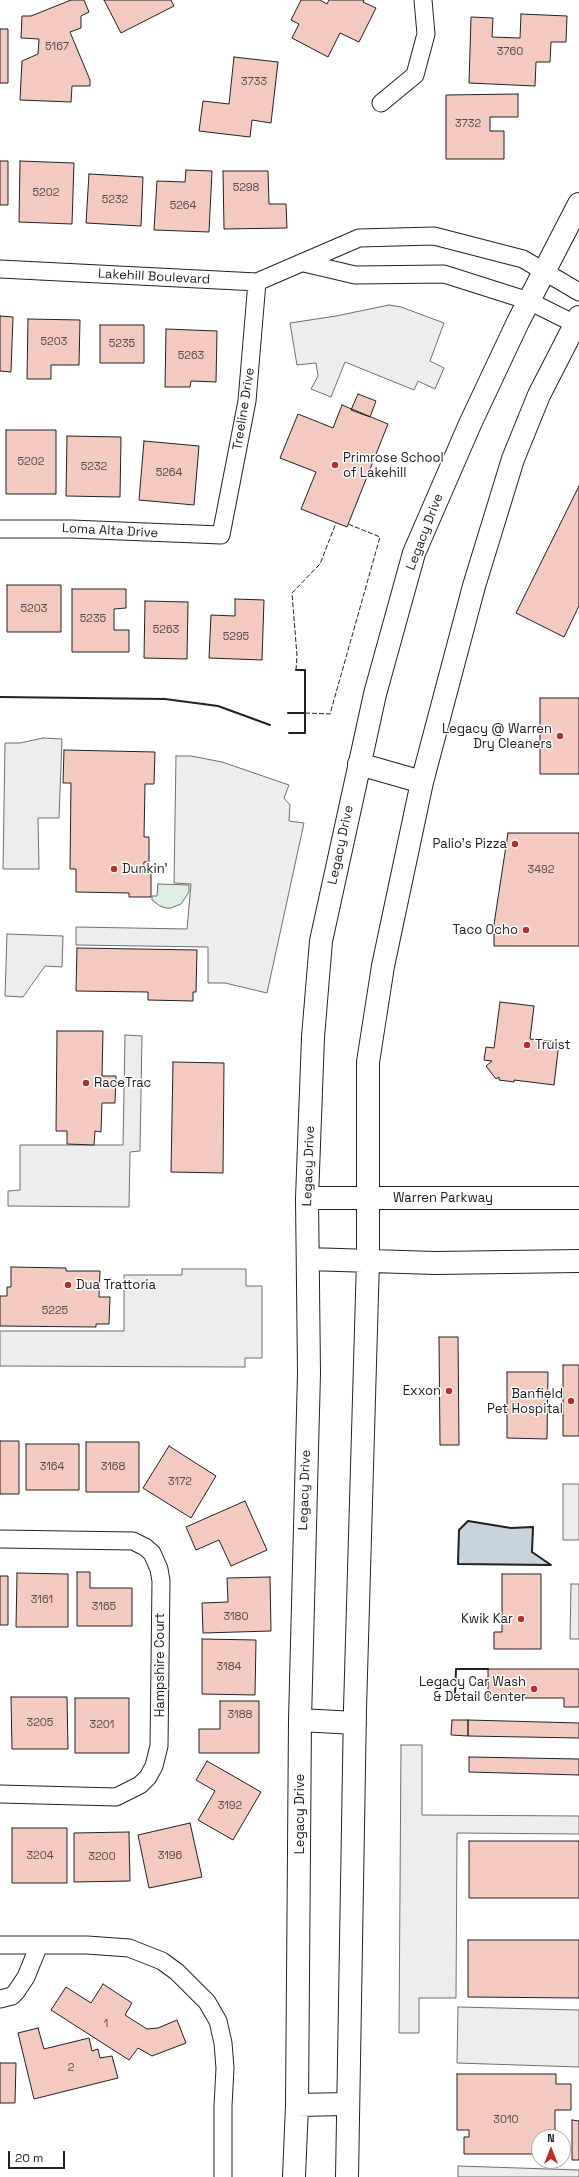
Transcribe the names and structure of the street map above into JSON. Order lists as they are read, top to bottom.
{
  "streets": {
    "main road": ["Legacy Drive", "Warren Parkway"],
    "street": [
      "Lakehill Boulevard",
      "Treeline Drive",
      "Loma Alta Drive",
      "Hampshire Court"
    ]
  },
  "crossings": [
    ["Lakehill Boulevard", "Treeline Drive"],
    ["Lakehill Boulevard", "Legacy Drive"],
    ["Treeline Drive", "Loma Alta Drive"],
    ["Legacy Drive", "Warren Parkway"]
  ],
  "places": [
    "Primrose School of Lakehill",
    "Legacy @ Warren Dry Cleaners",
    "Palio's Pizza",
    "Dunkin'",
    "Taco Ocho",
    "Truist",
    "RaceTrac",
    "Dua Trattoria",
    "Exxon",
    "Banfield Pet Hospital",
    "Kwik Kar",
    "Legacy Car Wash & Detail Center"
  ],
  "house_numbers": [
    "5167",
    "3760",
    "3733",
    "3732",
    "5298",
    "5202",
    "5232",
    "5264",
    "5203",
    "5235",
    "5263",
    "5202",
    "5232",
    "5264",
    "5203",
    "5235",
    "5263",
    "5295",
    "3492",
    "5225",
    "3164",
    "3168",
    "3172",
    "3161",
    "3165",
    "3180",
    "3184",
    "3188",
    "3205",
    "3201",
    "3192",
    "3204",
    "3196",
    "3200",
    "1",
    "2",
    "3010"
  ],
  "scale_bar": "20 m",
  "north": "top"
}
